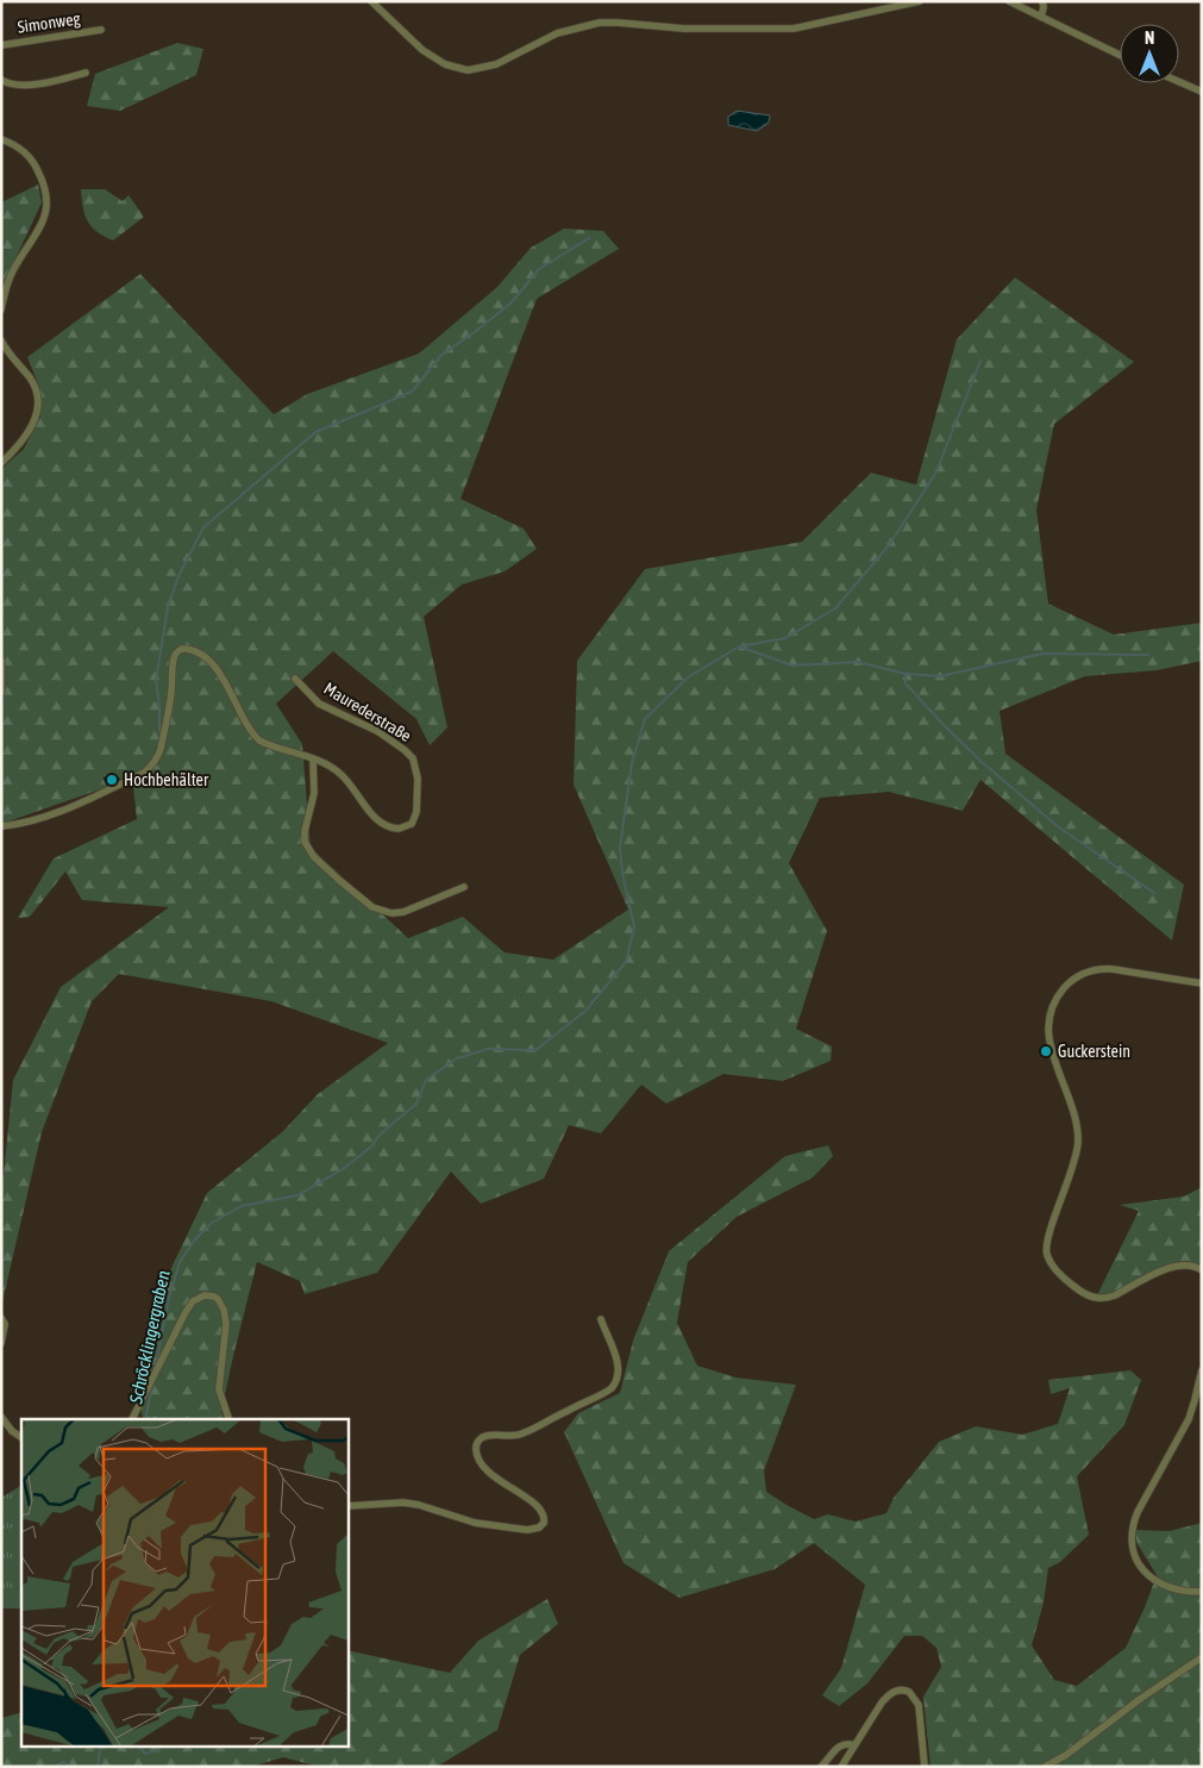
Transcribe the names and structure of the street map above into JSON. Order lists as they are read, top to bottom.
{
  "streets": {
    "street": ["Simonweg", "Maurederstraße"]
  },
  "water": ["Schröcklingergraben"],
  "places": ["Hochbehälter", "Guckerstein"],
  "north": "top"
}
